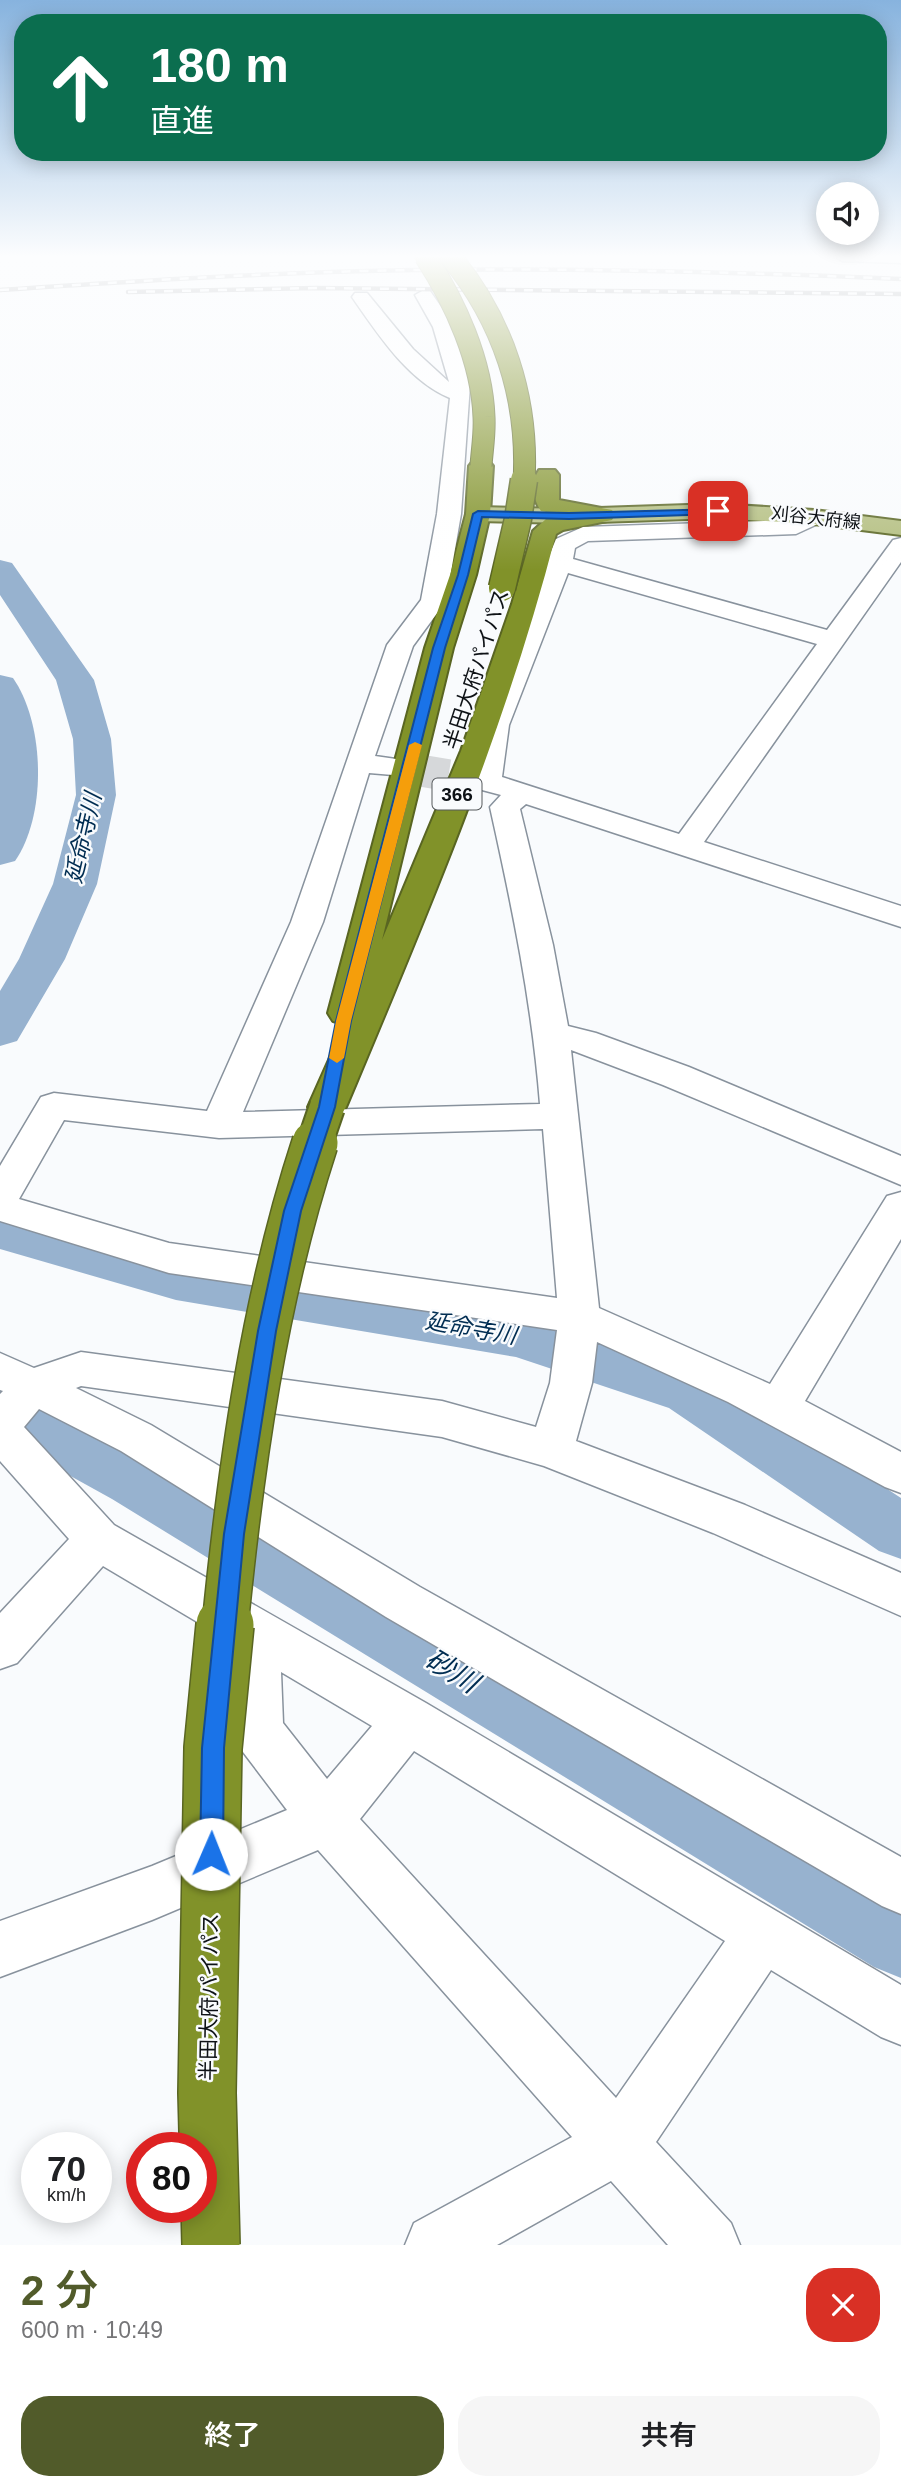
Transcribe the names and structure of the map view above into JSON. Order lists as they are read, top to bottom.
{
  "streets": {
    "highway": ["半田大府パイパス", "366"],
    "main road": ["刈谷大府線"]
  },
  "crossings": [
    ["刈谷大府線", "366"],
    ["半田大府パイパス", "366"]
  ],
  "water": ["延命寺川", "砂川"],
  "page": {
    "turn": ["180 m", "直進"],
    "speed": "70 km/h",
    "limit": "80",
    "heading": ["2 分", "600 m · 10:49"],
    "buttons": ["終了", "共有"]
  }
}
